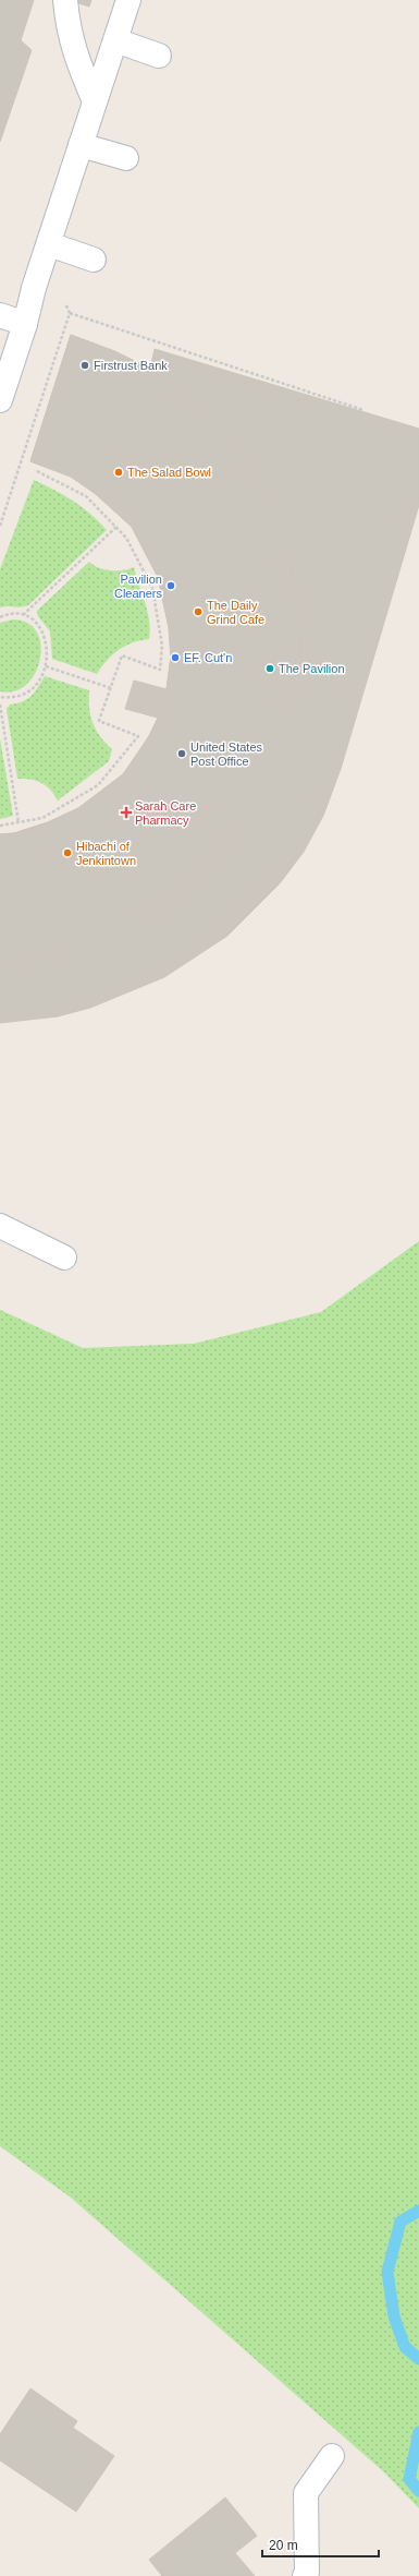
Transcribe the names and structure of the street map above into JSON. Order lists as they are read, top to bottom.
{
  "places": {
    "other": [
      "Firstrust Bank",
      "The Salad Bowl",
      "Pavilion Cleaners",
      "The Daily Grind Cafe",
      "EF. Cut'n",
      "The Pavilion",
      "United States Post Office",
      "Hibachi of Jenkintown"
    ],
    "health": ["Sarah Care Pharmacy"]
  },
  "scale_bar": "20 m"
}
